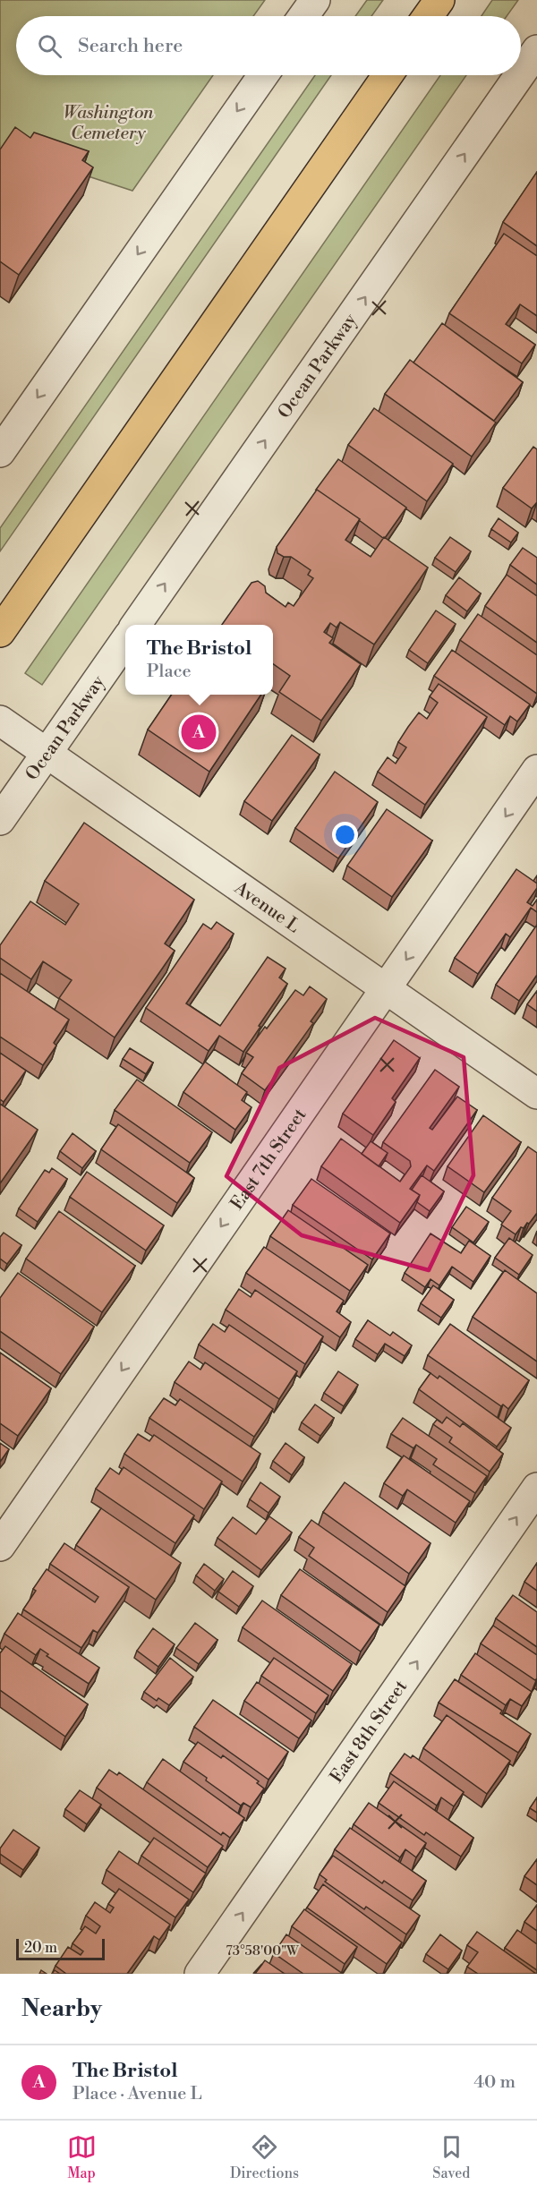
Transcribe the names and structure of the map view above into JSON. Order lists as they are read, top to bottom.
{
  "streets": {
    "street": [
      "Ocean Parkway",
      "Avenue L",
      "East 7th Street",
      "East 8th Street"
    ]
  },
  "crossings": [
    ["Ocean Parkway", "Avenue L"],
    ["Avenue L", "East 7th Street"]
  ],
  "one_way": ["East 7th Street", "East 8th Street"],
  "parks": ["Washington Cemetery"],
  "scale_bar": "20 m",
  "page": {
    "search": "Search here",
    "popup": ["The Bristol", "Place"],
    "pins": "A",
    "scale": "20 m",
    "heading": "Nearby",
    "list": [
      {
        "mark": "A",
        "name": "The Bristol",
        "note": "Place · Avenue L",
        "value": "40 m"
      }
    ],
    "nav": ["Map", "Directions", "Saved"]
  },
  "coordinates": ["73°58'00\"W"]
}
